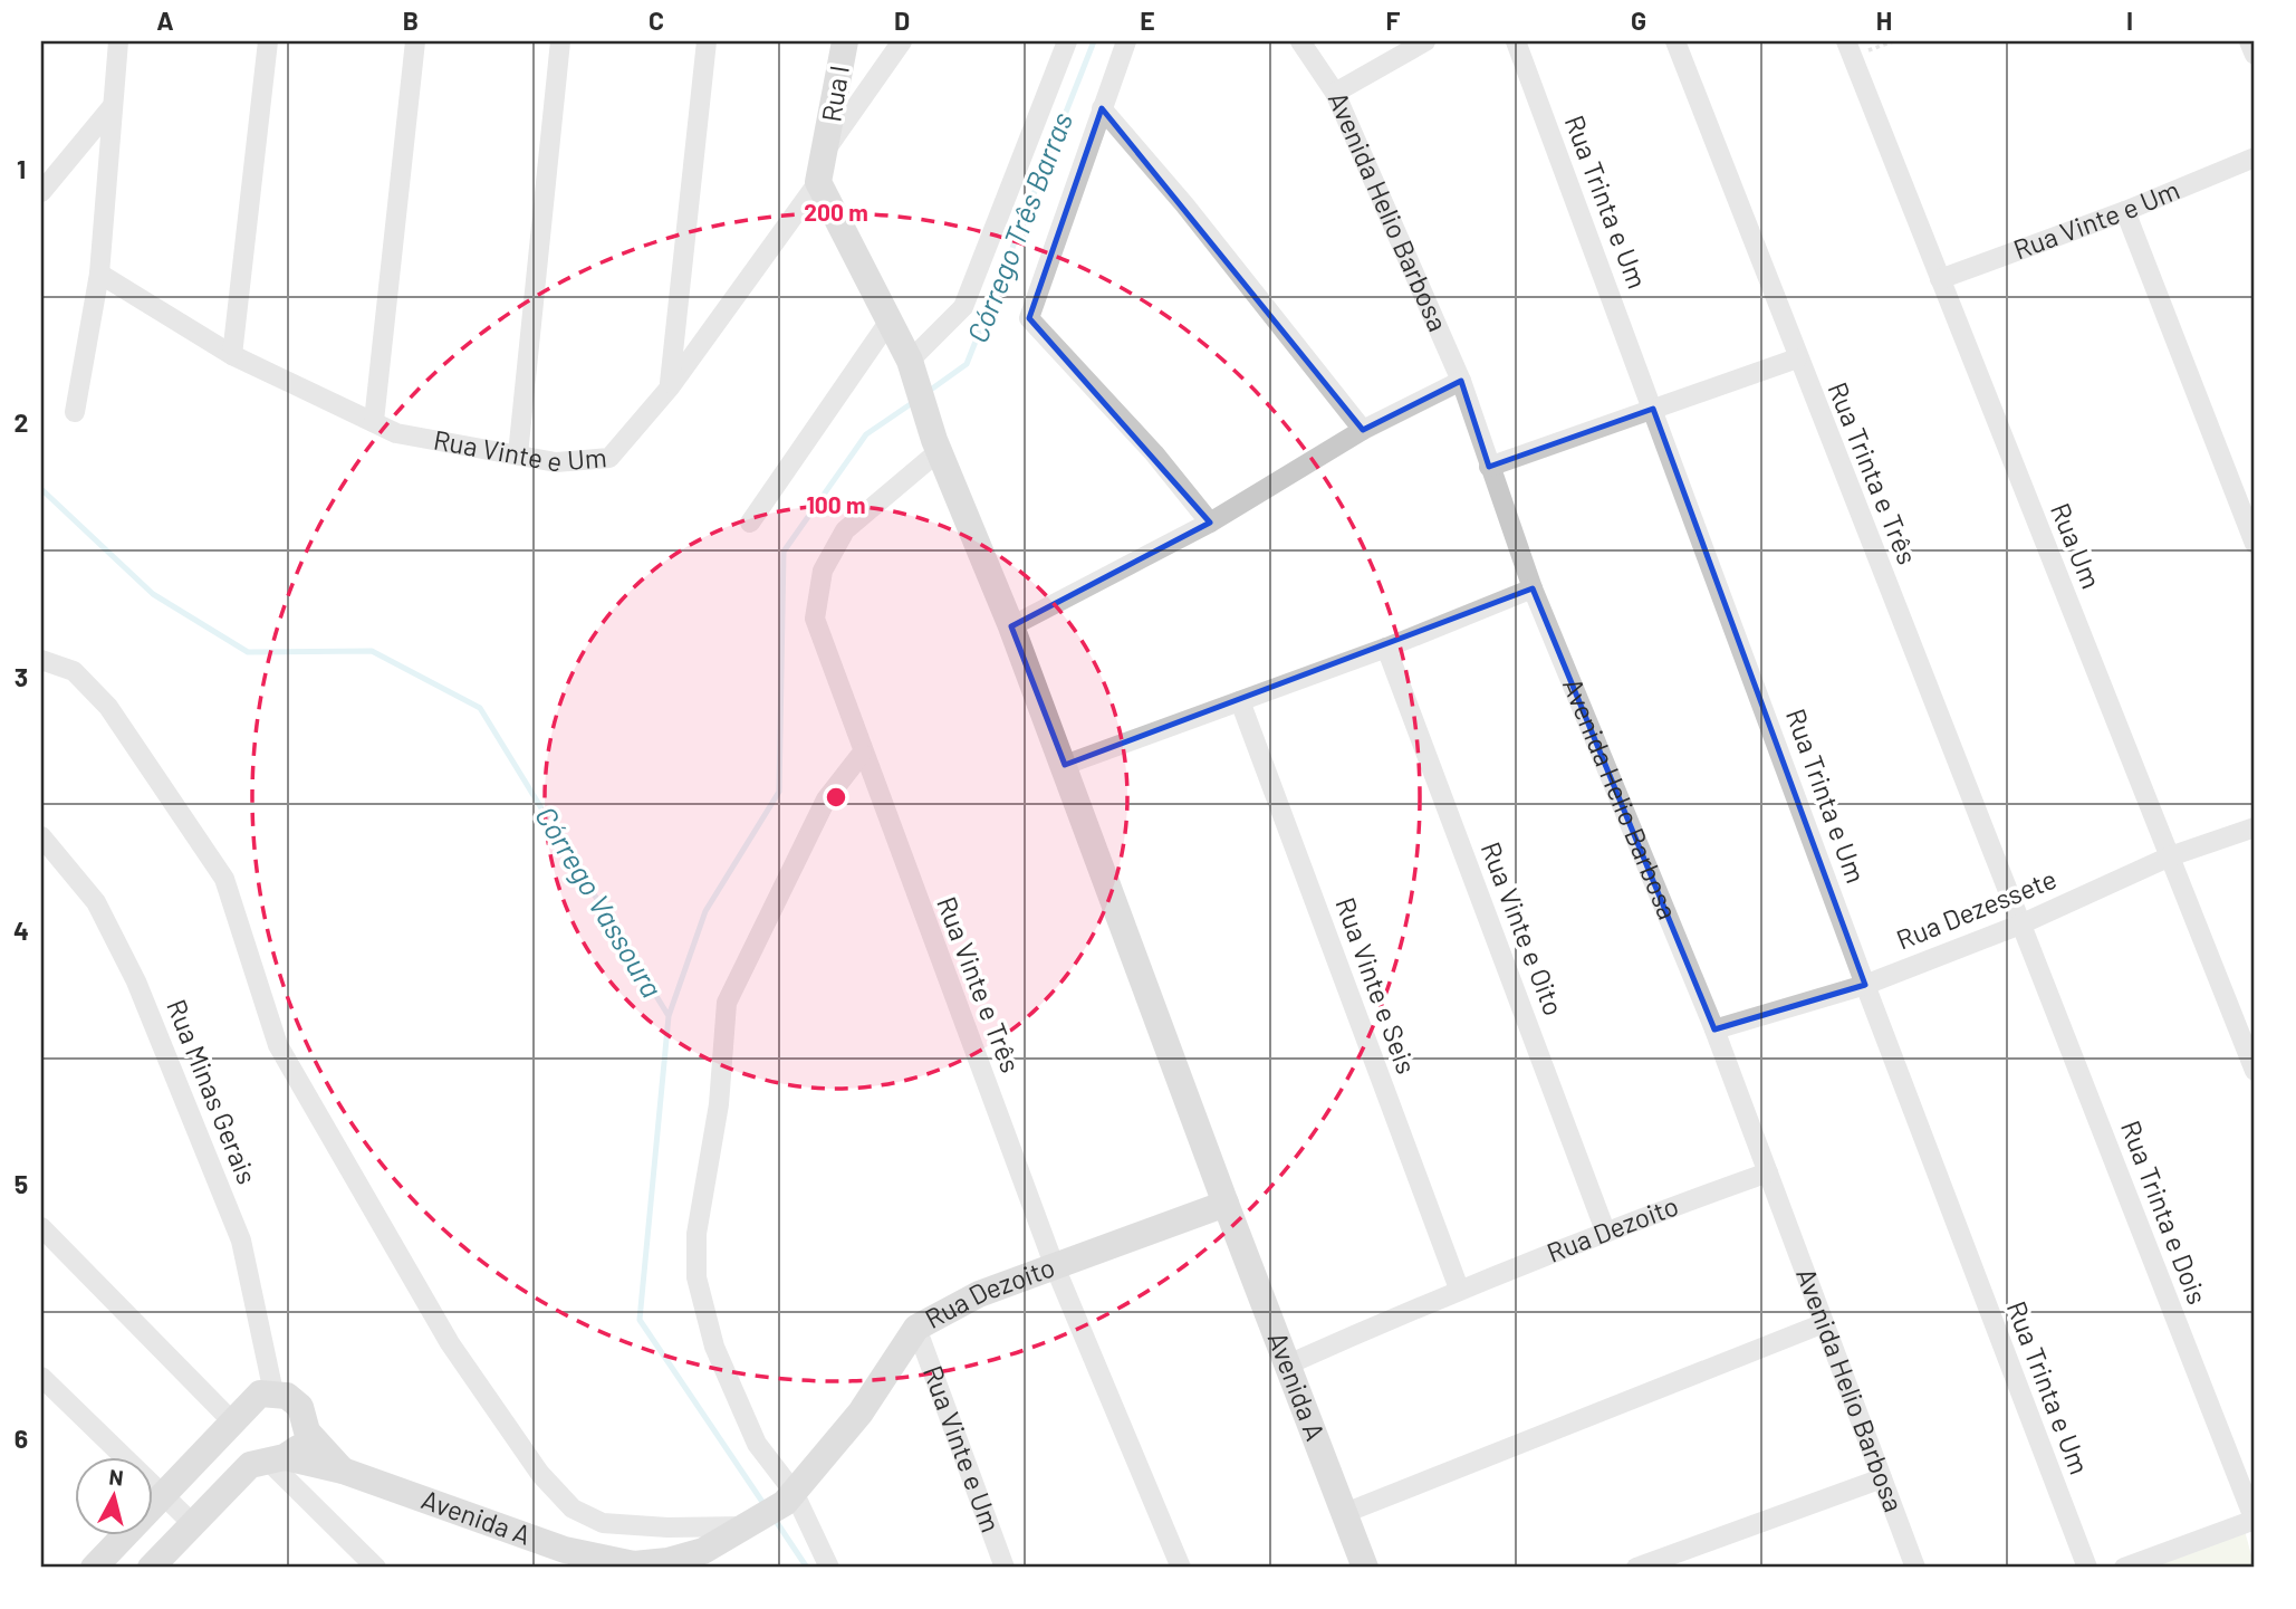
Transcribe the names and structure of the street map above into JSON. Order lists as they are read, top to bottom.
{
  "streets": {
    "main road": [
      "Rua I",
      "Rua Vinte e Um",
      "Rua Dezoito",
      "Avenida A"
    ],
    "street": [
      "Rua Trinta e Um",
      "Avenida Helio Barbosa",
      "Rua Trinta e Três",
      "Rua Um",
      "Rua Dezessete",
      "Rua Vinte e Oito",
      "Rua Vinte e Três",
      "Rua Vinte e Seis",
      "Rua Minas Gerais",
      "Rua Trinta e Dois"
    ]
  },
  "crossings": [
    ["Rua I", "Rua Vinte e Um"],
    ["Rua Trinta e Um", "Rua Dezessete"],
    ["Avenida Helio Barbosa", "Rua Dezessete"],
    ["Avenida Helio Barbosa", "Rua Dezoito"],
    ["Rua Vinte e Um", "Rua Um"],
    ["Rua Vinte e Um", "Rua Dezoito"],
    ["Rua Trinta e Três", "Rua Dezessete"],
    ["Rua Trinta e Três", "Rua Trinta e Dois"],
    ["Rua Um", "Rua Dezessete"],
    ["Rua Dezessete", "Rua Trinta e Dois"],
    ["Rua Vinte e Oito", "Rua Dezoito"],
    ["Rua Vinte e Três", "Rua Dezoito"],
    ["Rua Vinte e Seis", "Rua Dezoito"],
    ["Rua Minas Gerais", "Avenida A"],
    ["Rua Dezoito", "Avenida A"]
  ],
  "water": ["Córrego Três Barras", "Córrego Vassoura"],
  "north": "top",
  "grid": {
    "columns": [
      "A",
      "B",
      "C",
      "D",
      "E",
      "F",
      "G",
      "H",
      "I"
    ],
    "rows": [
      "1",
      "2",
      "3",
      "4",
      "5",
      "6"
    ]
  },
  "rings": ["200 m", "100 m"]
}
